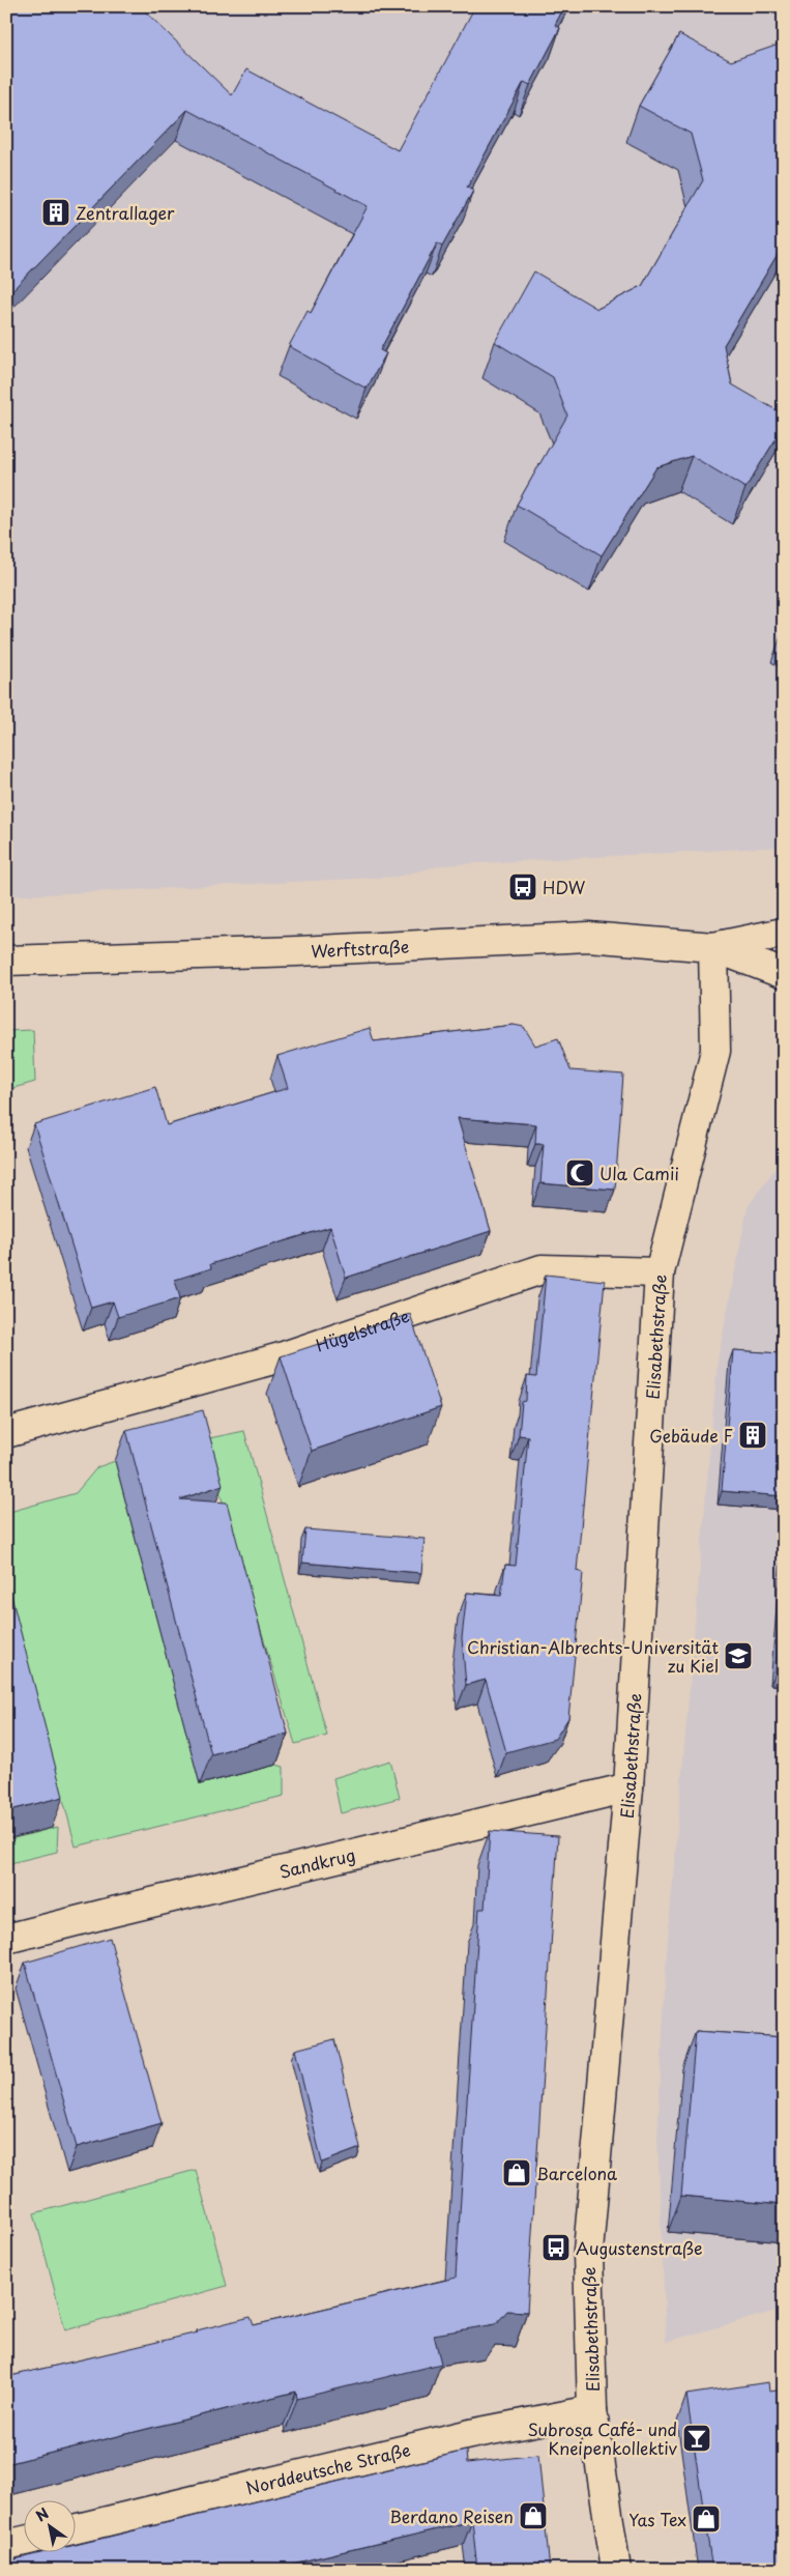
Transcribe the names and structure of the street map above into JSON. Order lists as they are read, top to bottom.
{
  "streets": {
    "street": [
      "Werftstraße",
      "Hügelstraße",
      "Elisabethstraße",
      "Sandkrug",
      "Norddeutsche Straße"
    ]
  },
  "crossings": [
    ["Werftstraße", "Elisabethstraße"],
    ["Hügelstraße", "Elisabethstraße"],
    ["Elisabethstraße", "Sandkrug"],
    ["Elisabethstraße", "Norddeutsche Straße"]
  ],
  "places": {
    "building": ["Zentrallager", "Gebäude F"],
    "bus stop": ["HDW", "Augustenstraße"],
    "mosque": ["Ula Camii"],
    "school or university": ["Christian-Albrechts-Universität zu Kiel"],
    "shop": ["Barcelona", "Berdano Reisen", "Yas Tex"],
    "bar": ["Subrosa Café- und Kneipenkollektiv"]
  },
  "north": "top left"
}
